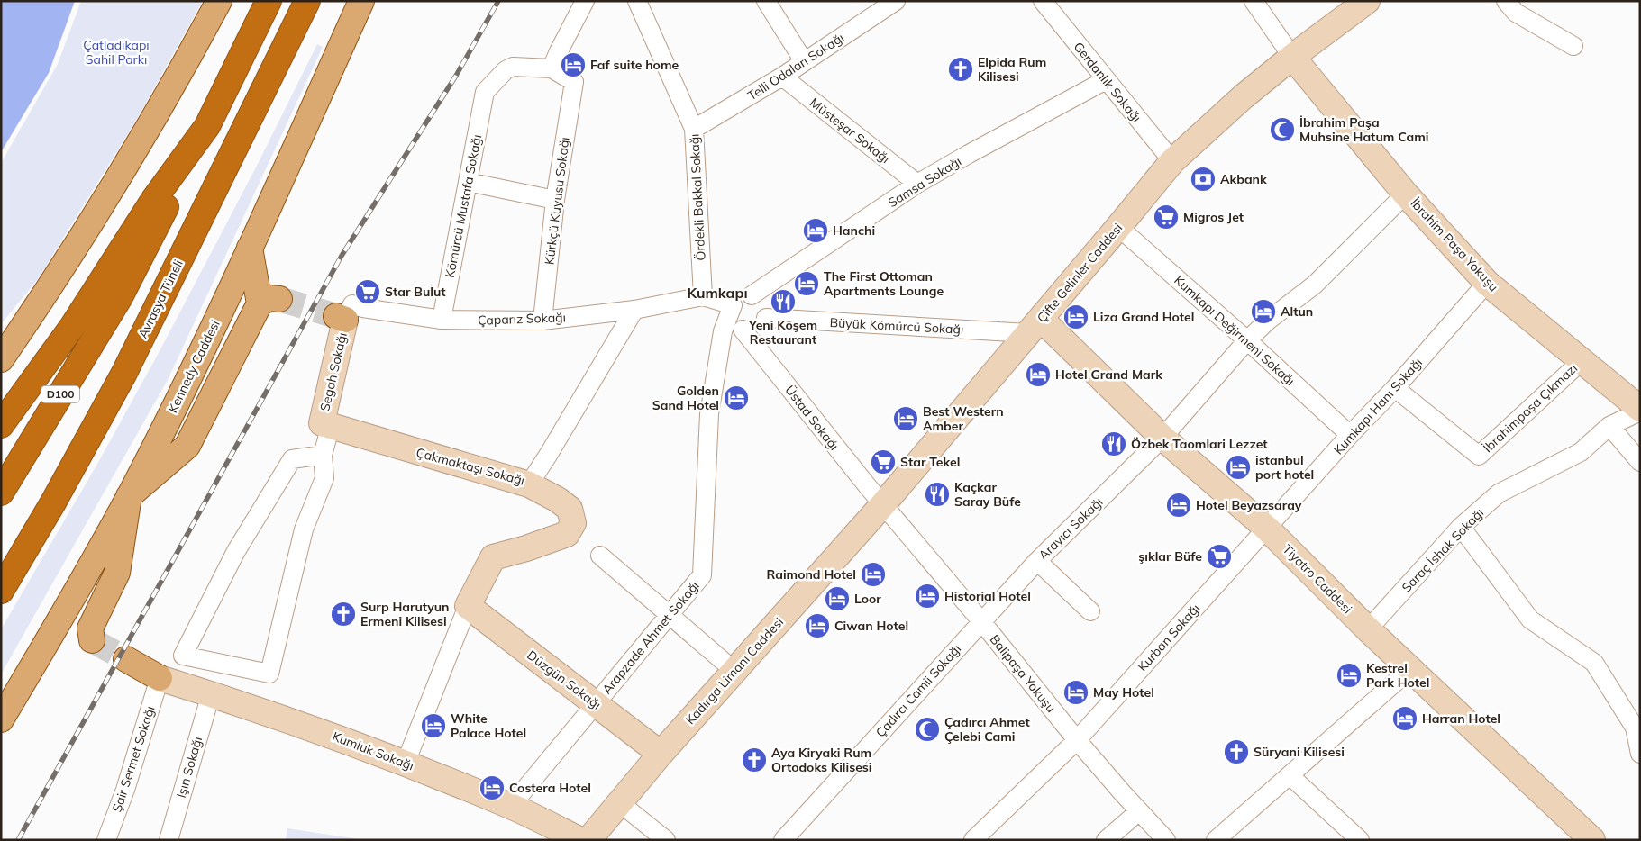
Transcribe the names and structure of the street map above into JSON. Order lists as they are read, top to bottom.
{
  "streets": {
    "highway": ["Avrasya Tüneli", "D100"],
    "main road": ["Kennedy Caddesi"],
    "street": [
      "Telli Odaları Sokağı",
      "Gerdanlık Sokağı",
      "Müsteşar Sokağı",
      "Samsa Sokağı",
      "Ördekli Bakkal Sokağı",
      "Kürkçü Kuyusu Sokağı",
      "Kömürcü Mustafa Sokağı",
      "İbrahim Paşa Yokuşu",
      "Çifte Gelinler Caddesi",
      "Çaparız Sokağı",
      "Büyük Kömürcü Sokağı",
      "Kumkapı Değirmeni Sokağı",
      "Segah Sokağı",
      "Kumkapı Hanı Sokağı",
      "İbrahimpaşa Çıkmazı",
      "Üstad Sokağı",
      "Çakmaktaşı Sokağı",
      "Arayıcı Sokağı",
      "Saraç İshak Sokağı",
      "Tiyatro Caddesi",
      "Arapzade Ahmet Sokağı",
      "Kurban Sokağı",
      "Kadırga Limanı Caddesi",
      "Balipaşa Yokuşu",
      "Düzgün Sokağı",
      "Çadırcı Camii Sokağı",
      "Kumluk Sokağı",
      "Şair Sermet Sokağı",
      "Işın Sokağı"
    ]
  },
  "crossings": [
    ["Telli Odaları Sokağı", "Müsteşar Sokağı"],
    ["Telli Odaları Sokağı", "Ördekli Bakkal Sokağı"],
    ["Gerdanlık Sokağı", "Samsa Sokağı"],
    ["Gerdanlık Sokağı", "Çifte Gelinler Caddesi"],
    ["Müsteşar Sokağı", "Samsa Sokağı"],
    ["Samsa Sokağı", "Çaparız Sokağı"],
    ["Samsa Sokağı", "Büyük Kömürcü Sokağı"],
    ["Samsa Sokağı", "Üstad Sokağı"],
    ["Samsa Sokağı", "Arapzade Ahmet Sokağı"],
    ["Ördekli Bakkal Sokağı", "Çaparız Sokağı"],
    ["Kürkçü Kuyusu Sokağı", "Kömürcü Mustafa Sokağı"],
    ["Kürkçü Kuyusu Sokağı", "Çaparız Sokağı"],
    ["Kömürcü Mustafa Sokağı", "Çaparız Sokağı"],
    ["İbrahim Paşa Yokuşu", "Çifte Gelinler Caddesi"],
    ["İbrahim Paşa Yokuşu", "Kumkapı Hanı Sokağı"],
    ["İbrahim Paşa Yokuşu", "İbrahimpaşa Çıkmazı"],
    ["İbrahim Paşa Yokuşu", "Arayıcı Sokağı"],
    ["İbrahim Paşa Yokuşu", "Saraç İshak Sokağı"],
    ["Çifte Gelinler Caddesi", "Büyük Kömürcü Sokağı"],
    ["Çifte Gelinler Caddesi", "Kumkapı Değirmeni Sokağı"],
    ["Çifte Gelinler Caddesi", "Üstad Sokağı"],
    ["Çifte Gelinler Caddesi", "Tiyatro Caddesi"],
    ["Çifte Gelinler Caddesi", "Kadırga Limanı Caddesi"],
    ["Çifte Gelinler Caddesi", "Balipaşa Yokuşu"],
    ["Çaparız Sokağı", "Büyük Kömürcü Sokağı"],
    ["Çaparız Sokağı", "Segah Sokağı"],
    ["Çaparız Sokağı", "Üstad Sokağı"],
    ["Çaparız Sokağı", "Çakmaktaşı Sokağı"],
    ["Çaparız Sokağı", "Arapzade Ahmet Sokağı"],
    ["Büyük Kömürcü Sokağı", "Üstad Sokağı"],
    ["Büyük Kömürcü Sokağı", "Tiyatro Caddesi"],
    ["Büyük Kömürcü Sokağı", "Arapzade Ahmet Sokağı"],
    ["Kumkapı Değirmeni Sokağı", "Kumkapı Hanı Sokağı"],
    ["Kumkapı Değirmeni Sokağı", "Arayıcı Sokağı"],
    ["Segah Sokağı", "Çakmaktaşı Sokağı"],
    ["Kumkapı Hanı Sokağı", "İbrahimpaşa Çıkmazı"],
    ["Kumkapı Hanı Sokağı", "Tiyatro Caddesi"],
    ["Kumkapı Hanı Sokağı", "Kurban Sokağı"],
    ["Üstad Sokağı", "Arapzade Ahmet Sokağı"],
    ["Üstad Sokağı", "Kadırga Limanı Caddesi"],
    ["Üstad Sokağı", "Balipaşa Yokuşu"],
    ["Arayıcı Sokağı", "Tiyatro Caddesi"],
    ["Arayıcı Sokağı", "Balipaşa Yokuşu"],
    ["Arayıcı Sokağı", "Çadırcı Camii Sokağı"],
    ["Saraç İshak Sokağı", "Tiyatro Caddesi"],
    ["Tiyatro Caddesi", "Kurban Sokağı"],
    ["Arapzade Ahmet Sokağı", "Düzgün Sokağı"],
    ["Arapzade Ahmet Sokağı", "Kumluk Sokağı"],
    ["Kurban Sokağı", "Balipaşa Yokuşu"],
    ["Kadırga Limanı Caddesi", "Balipaşa Yokuşu"],
    ["Kadırga Limanı Caddesi", "Düzgün Sokağı"],
    ["Balipaşa Yokuşu", "Çadırcı Camii Sokağı"],
    ["Kumluk Sokağı", "Şair Sermet Sokağı"],
    ["Kumluk Sokağı", "Işın Sokağı"]
  ],
  "districts": ["Kumkapı"],
  "parks": ["Çatladıkapı Sahil Parkı"],
  "places": {
    "hotel": [
      "Faf suite home",
      "Hanchi",
      "The First Ottoman Apartments Lounge",
      "Altun",
      "Liza Grand Hotel",
      "Hotel Grand Mark",
      "Golden Sand Hotel",
      "Best Western Amber",
      "istanbul port hotel",
      "Hotel Beyazsaray",
      "Raimond Hotel",
      "Historial Hotel",
      "Loor",
      "Ciwan Hotel",
      "Kestrel Park Hotel",
      "May Hotel",
      "Harran Hotel",
      "White Palace Hotel",
      "Costera Hotel"
    ],
    "church": [
      "Elpida Rum Kilisesi",
      "Surp Harutyun Ermeni Kilisesi",
      "Süryani Kilisesi",
      "Aya Kiryaki Rum Ortodoks Kilisesi"
    ],
    "mosque": ["İbrahim Paşa Muhsine Hatum Cami", "Çadırcı Ahmet Çelebi Cami"],
    "bank": ["Akbank"],
    "supermarket": [
      "Migros Jet",
      "Star Bulut",
      "Star Tekel",
      "şıklar Büfe"
    ],
    "restaurant": ["Yeni Köşem Restaurant", "Özbek Taomlari Lezzet", "Kaçkar Saray Büfe"]
  }
}
